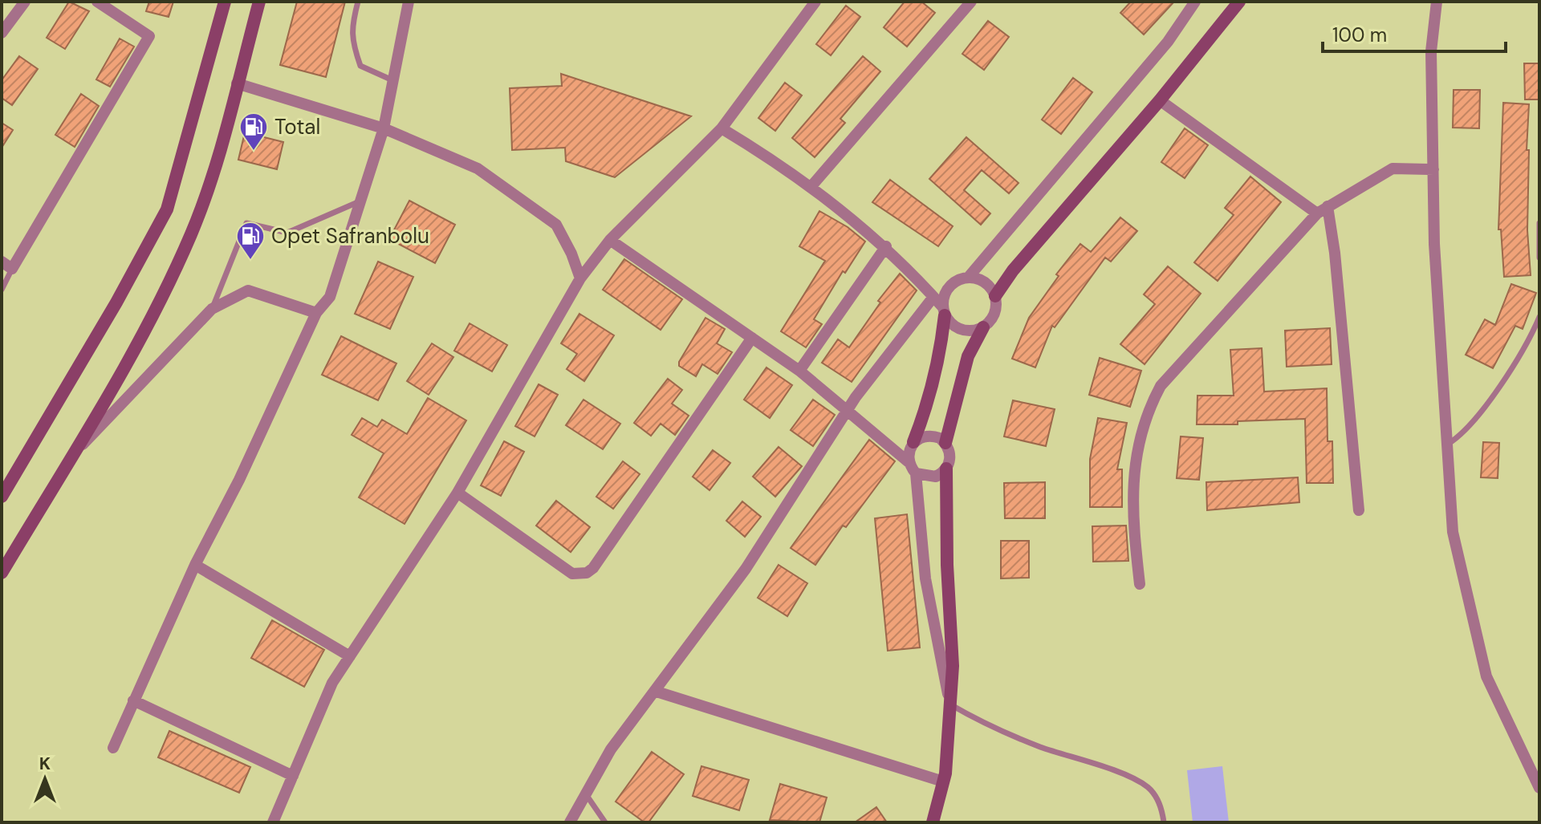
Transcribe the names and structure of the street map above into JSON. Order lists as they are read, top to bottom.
{
  "places": {
    "fuel station": ["Total", "Opet Safranbolu"]
  },
  "scale_bar": "100 m",
  "north": "top"
}
